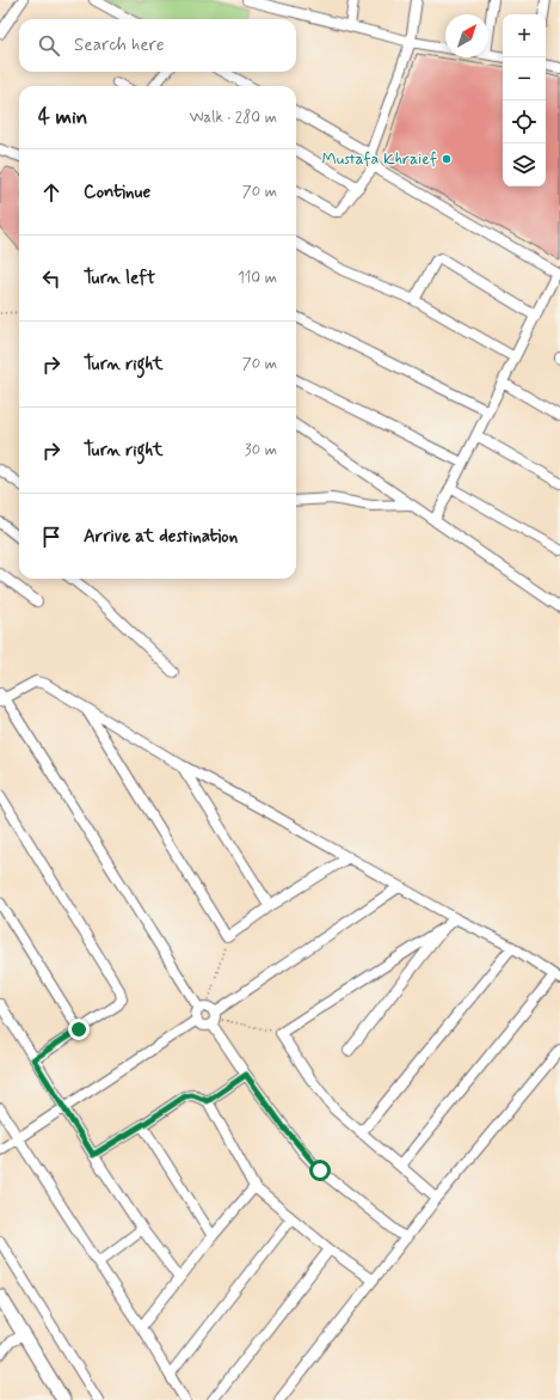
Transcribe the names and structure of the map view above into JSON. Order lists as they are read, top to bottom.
{
  "places": ["Mustafa Khraief"],
  "north": "top right",
  "page": {
    "map_buttons": ["+", "−"],
    "search": "Search here",
    "heading": ["4 min", "Walk · 280 m"],
    "list": [
      ["Continue", "70 m"],
      ["Turn left", "110 m"],
      ["Turn right", "70 m"],
      ["Turn right", "30 m"],
      "Arrive at destination"
    ]
  }
}
